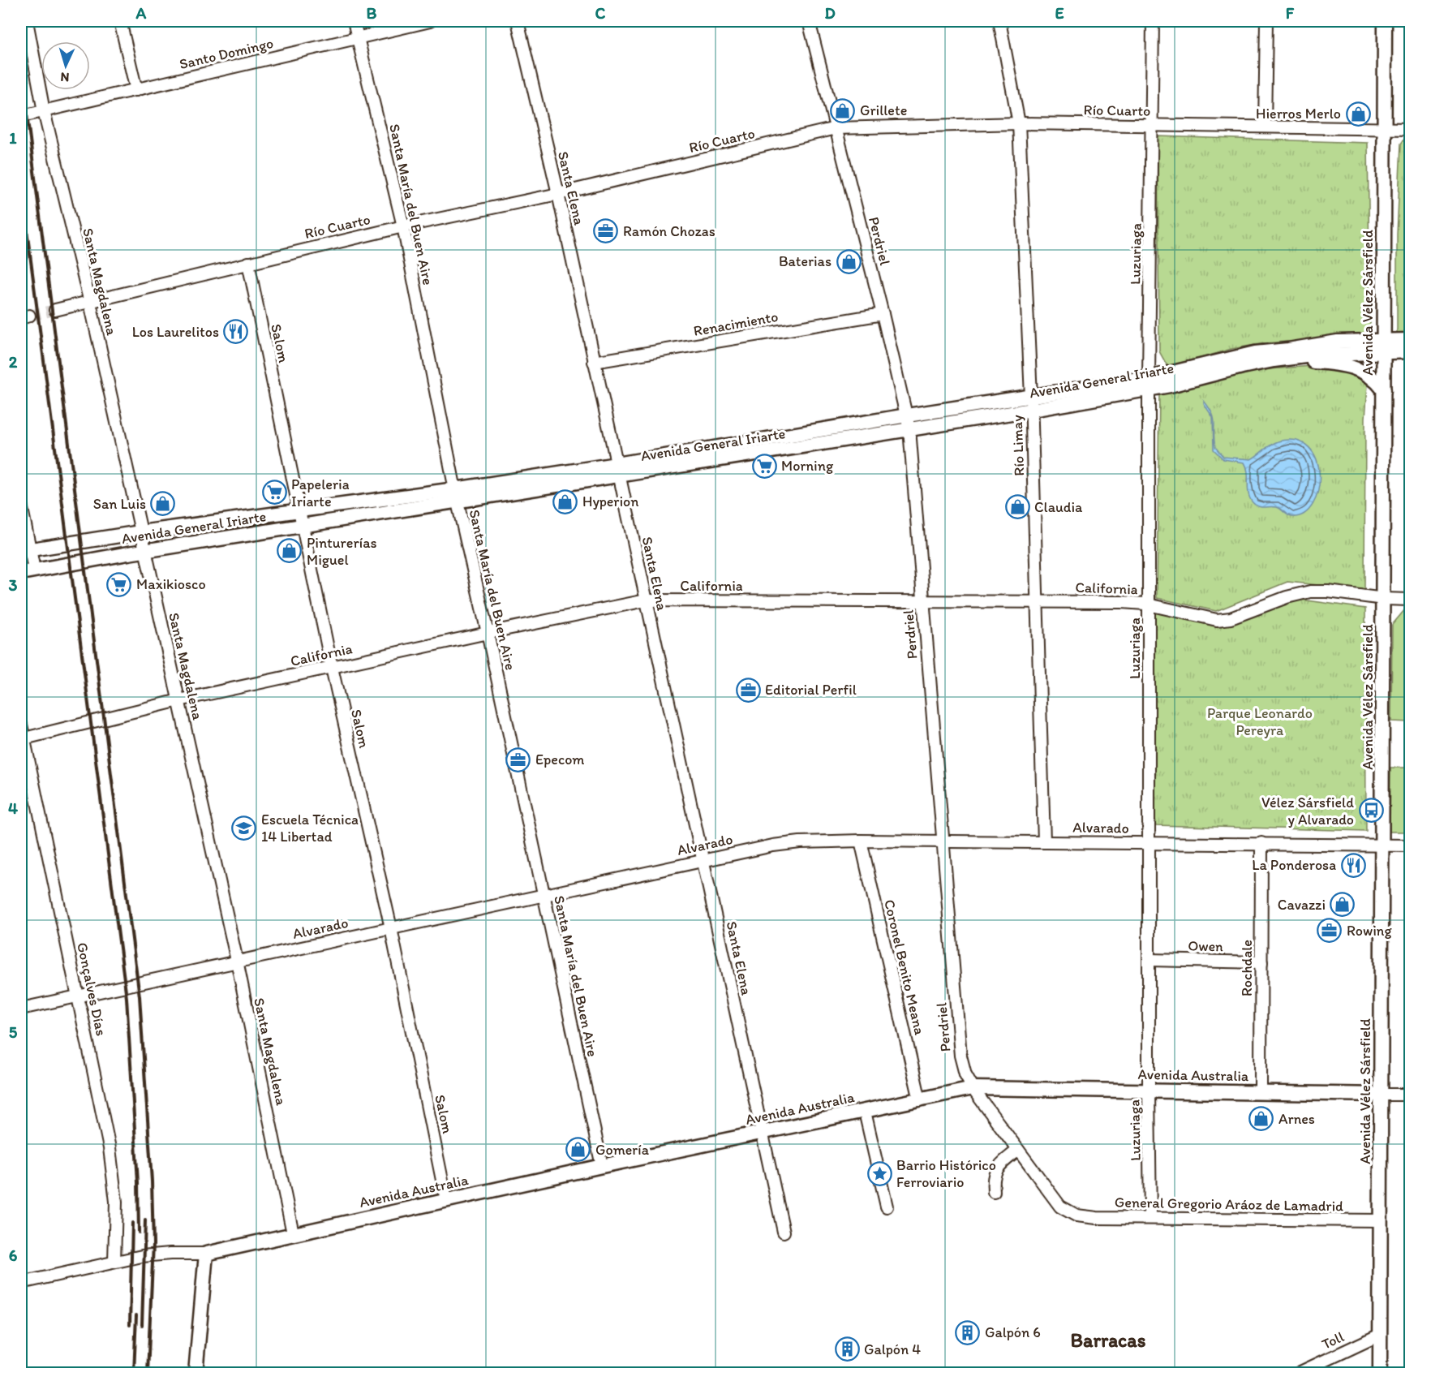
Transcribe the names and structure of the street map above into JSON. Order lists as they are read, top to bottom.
{
  "streets": {
    "main road": ["Avenida Vélez Sársfield", "Avenida General Iriarte", "Avenida Australia"],
    "street": [
      "Santo Domingo",
      "Río Cuarto",
      "Santa Elena",
      "Santa María del Buen Aire",
      "Perdriel",
      "Luzuriaga",
      "Santa Magdalena",
      "Renacimiento",
      "Salom",
      "Río Limay",
      "California",
      "Alvarado",
      "Owen",
      "Coronel Benito Meana",
      "Rochdale",
      "Gonçalves Días",
      "General Gregorio Aráoz de Lamadrid",
      "Toll"
    ]
  },
  "crossings": [
    ["Santo Domingo", "Santa María del Buen Aire"],
    ["Santo Domingo", "Santa Magdalena"],
    ["Río Cuarto", "Santa Elena"],
    ["Río Cuarto", "Santa María del Buen Aire"],
    ["Río Cuarto", "Perdriel"],
    ["Río Cuarto", "Luzuriaga"],
    ["Río Cuarto", "Santa Magdalena"],
    ["Río Cuarto", "Avenida Vélez Sársfield"],
    ["Río Cuarto", "Salom"],
    ["Río Cuarto", "Río Limay"],
    ["Santa Elena", "Renacimiento"],
    ["Santa Elena", "Avenida General Iriarte"],
    ["Santa Elena", "California"],
    ["Santa Elena", "Alvarado"],
    ["Santa Elena", "Avenida Australia"],
    ["Santa María del Buen Aire", "Avenida General Iriarte"],
    ["Santa María del Buen Aire", "California"],
    ["Santa María del Buen Aire", "Alvarado"],
    ["Santa María del Buen Aire", "Avenida Australia"],
    ["Perdriel", "Renacimiento"],
    ["Perdriel", "Avenida General Iriarte"],
    ["Perdriel", "California"],
    ["Perdriel", "Alvarado"],
    ["Perdriel", "Avenida Australia"],
    ["Perdriel", "General Gregorio Aráoz de Lamadrid"],
    ["Luzuriaga", "Avenida General Iriarte"],
    ["Luzuriaga", "California"],
    ["Luzuriaga", "Alvarado"],
    ["Luzuriaga", "Owen"],
    ["Luzuriaga", "Avenida Australia"],
    ["Luzuriaga", "General Gregorio Aráoz de Lamadrid"],
    ["Santa Magdalena", "Avenida General Iriarte"],
    ["Santa Magdalena", "California"],
    ["Santa Magdalena", "Alvarado"],
    ["Santa Magdalena", "Avenida Australia"],
    ["Avenida Vélez Sársfield", "Avenida General Iriarte"],
    ["Avenida Vélez Sársfield", "California"],
    ["Avenida Vélez Sársfield", "Alvarado"],
    ["Avenida Vélez Sársfield", "Avenida Australia"],
    ["Avenida Vélez Sársfield", "General Gregorio Aráoz de Lamadrid"],
    ["Avenida Vélez Sársfield", "Toll"],
    ["Salom", "Avenida General Iriarte"],
    ["Salom", "California"],
    ["Salom", "Alvarado"],
    ["Salom", "Avenida Australia"],
    ["Avenida General Iriarte", "Río Limay"],
    ["Río Limay", "California"],
    ["Río Limay", "Alvarado"],
    ["California", "Gonçalves Días"],
    ["Alvarado", "Coronel Benito Meana"],
    ["Alvarado", "Rochdale"],
    ["Alvarado", "Gonçalves Días"],
    ["Owen", "Rochdale"],
    ["Coronel Benito Meana", "Avenida Australia"],
    ["Rochdale", "Avenida Australia"]
  ],
  "districts": ["Barracas"],
  "parks": ["Parque Leonardo Pereyra"],
  "places": {
    "shop": [
      "Grillete",
      "Hierros Merlo",
      "Baterias",
      "Hyperion",
      "San Luis",
      "Claudia",
      "Pinturerías Miguel",
      "Cavazzi",
      "Arnes",
      "Gomería"
    ],
    "office": [
      "Ramón Chozas",
      "Editorial Perfil",
      "Epecom",
      "Rowing"
    ],
    "restaurant": ["Los Laurelitos", "La Ponderosa"],
    "supermarket": ["Morning", "Papeleria Iriarte", "Maxikiosco"],
    "bus stop": ["Vélez Sársfield y Alvarado"],
    "school or university": ["Escuela Técnica 14 Libertad"],
    "place": ["Barrio Histórico Ferroviario"],
    "building": ["Galpón 6", "Galpón 4"]
  },
  "north": "bottom",
  "grid": {
    "columns": [
      "A",
      "B",
      "C",
      "D",
      "E",
      "F"
    ],
    "rows": [
      "1",
      "2",
      "3",
      "4",
      "5",
      "6"
    ]
  }
}
